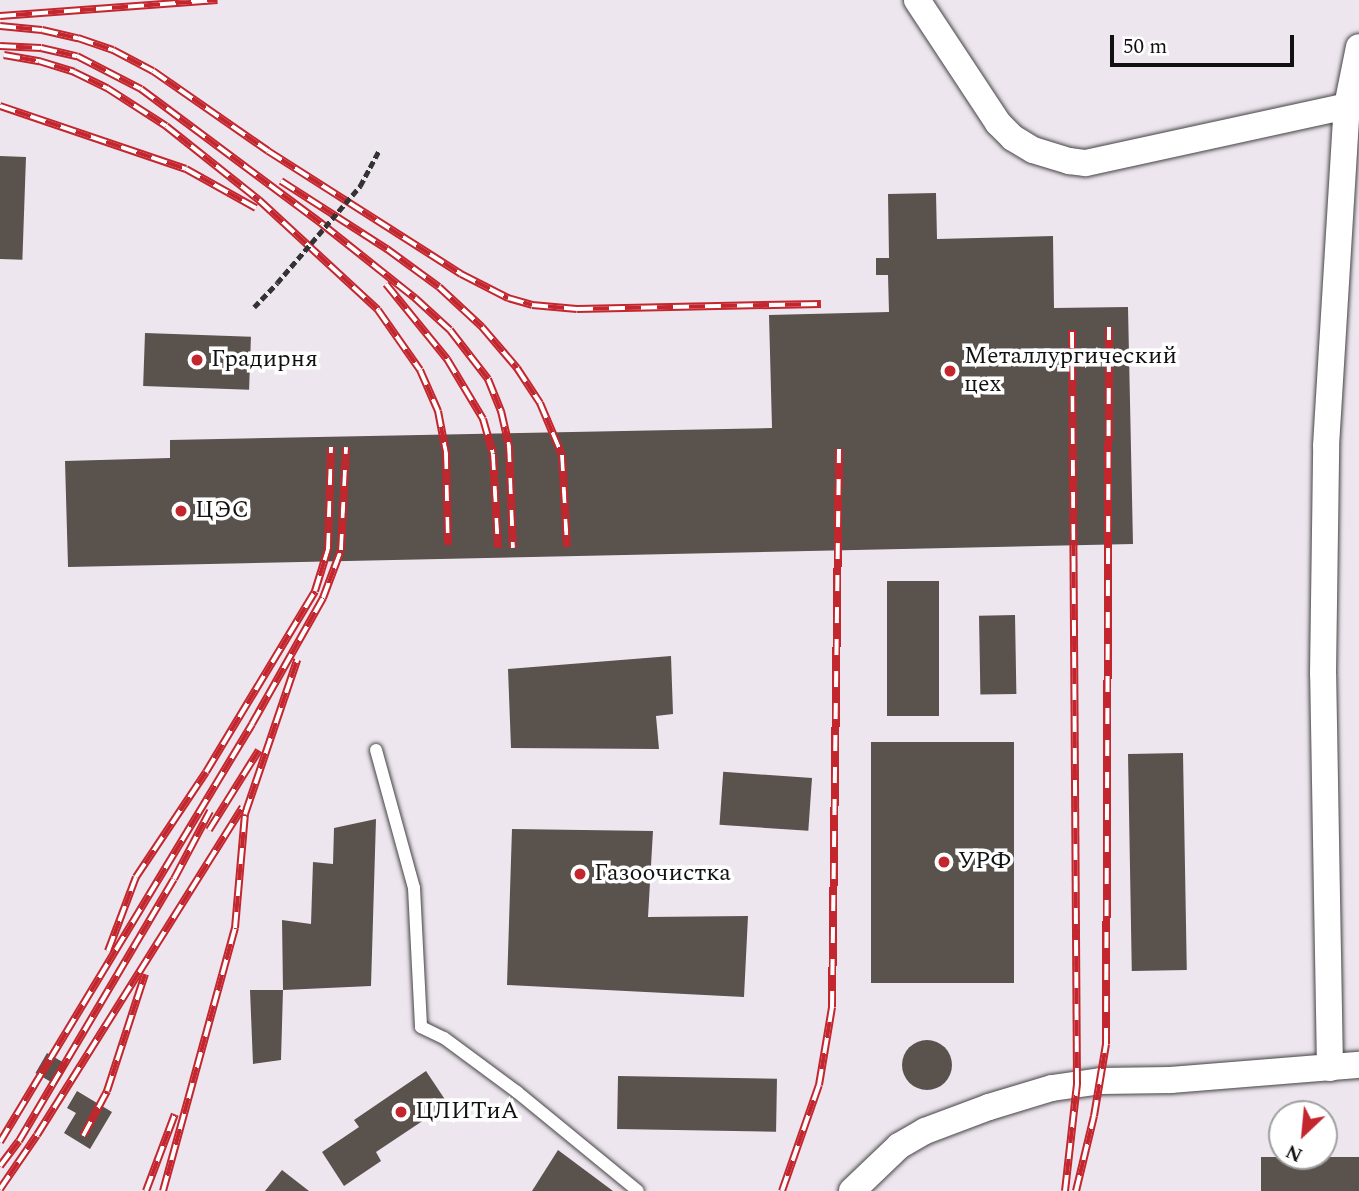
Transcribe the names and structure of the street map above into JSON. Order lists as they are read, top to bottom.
{
  "places": [
    "Градирня",
    "Металлургический цех",
    "ЦЭС",
    "УРФ",
    "Газоочистка",
    "ЦЛИТиА"
  ],
  "scale_bar": "50 m",
  "north": "bottom left"
}
